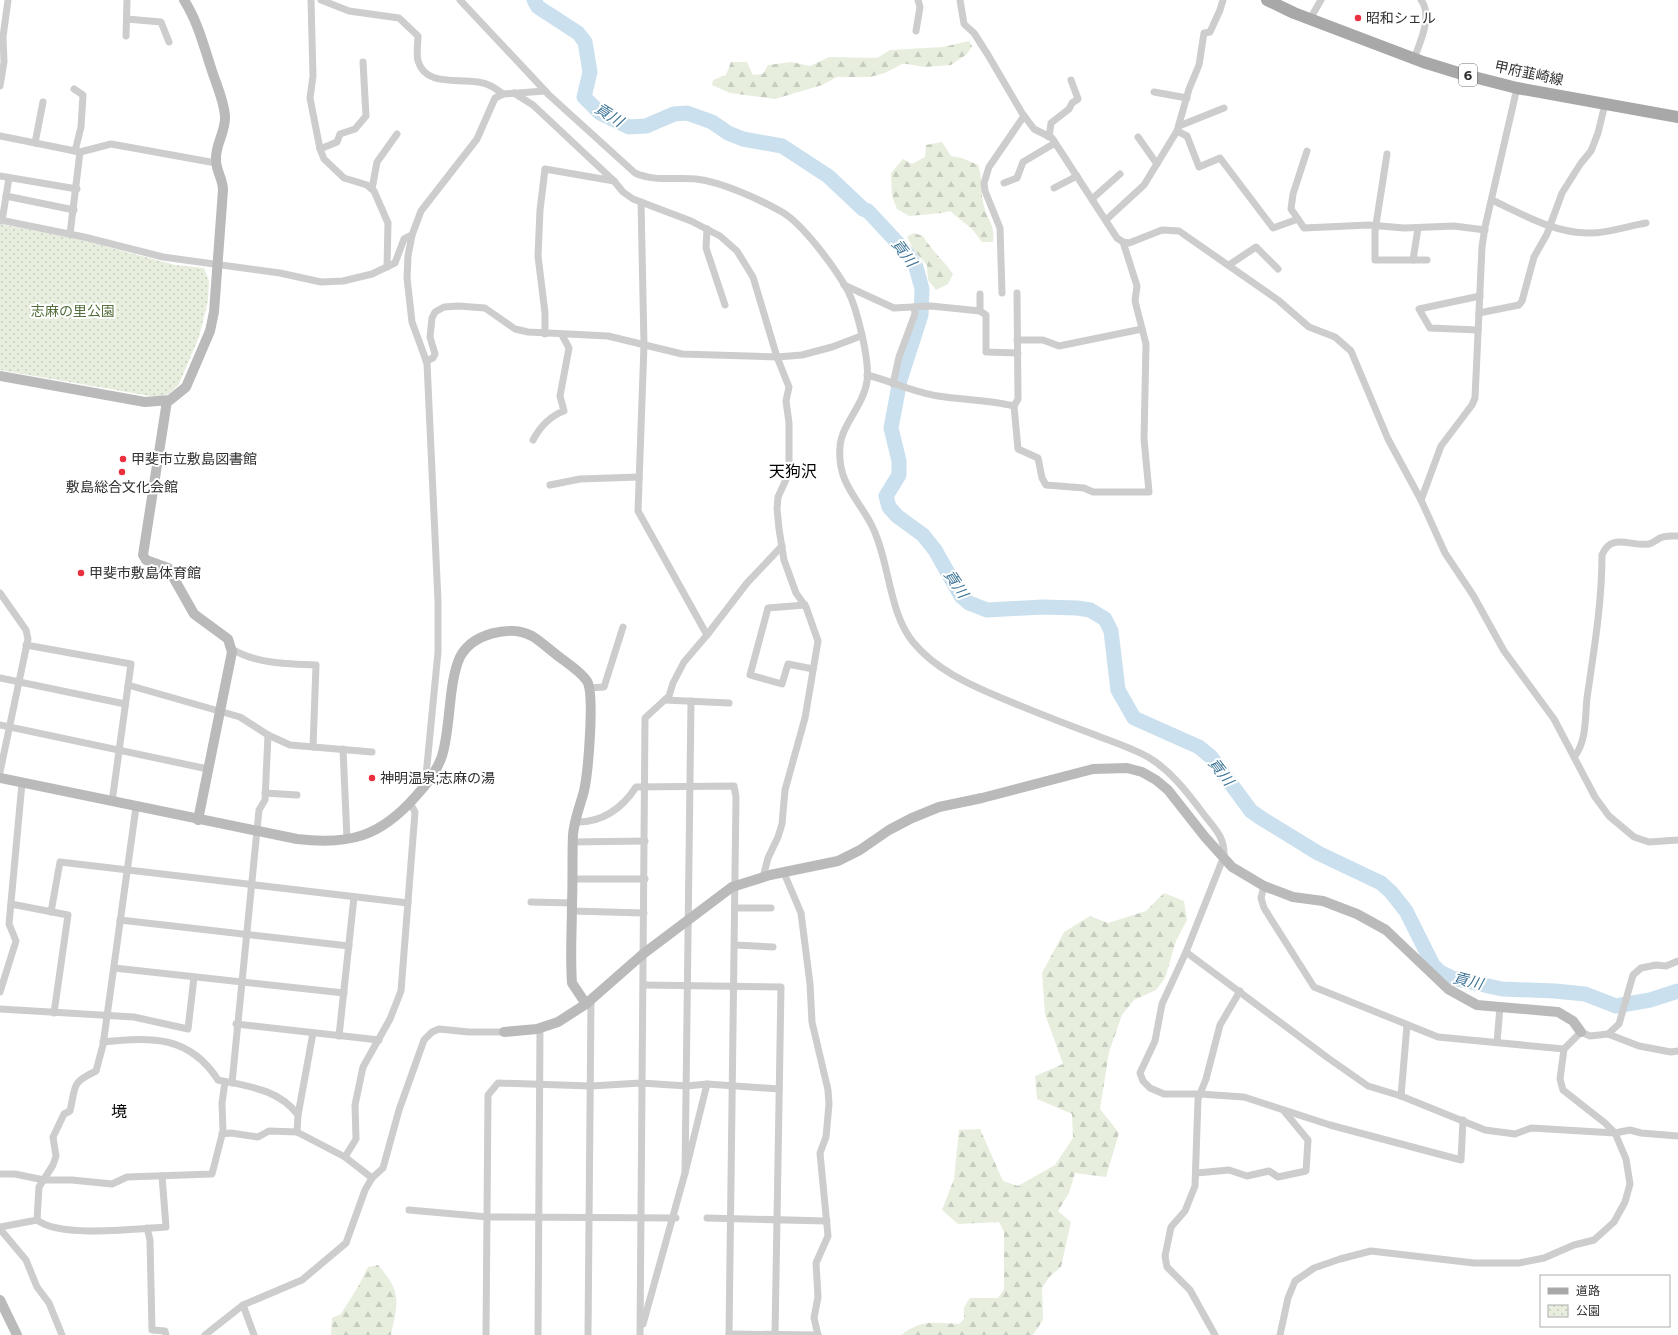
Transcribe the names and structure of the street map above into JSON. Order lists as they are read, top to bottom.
{
  "streets": {
    "main road": ["甲府韮崎線", "6"]
  },
  "districts": ["天狗沢", "境"],
  "water": ["貢川"],
  "parks": ["志麻の里公園"],
  "places": [
    "昭和シェル",
    "甲斐市立敷島図書館",
    "敷島総合文化会館",
    "甲斐市敷島体育館",
    "神明温泉;志麻の湯"
  ],
  "legend": ["道路", "公園"]
}
